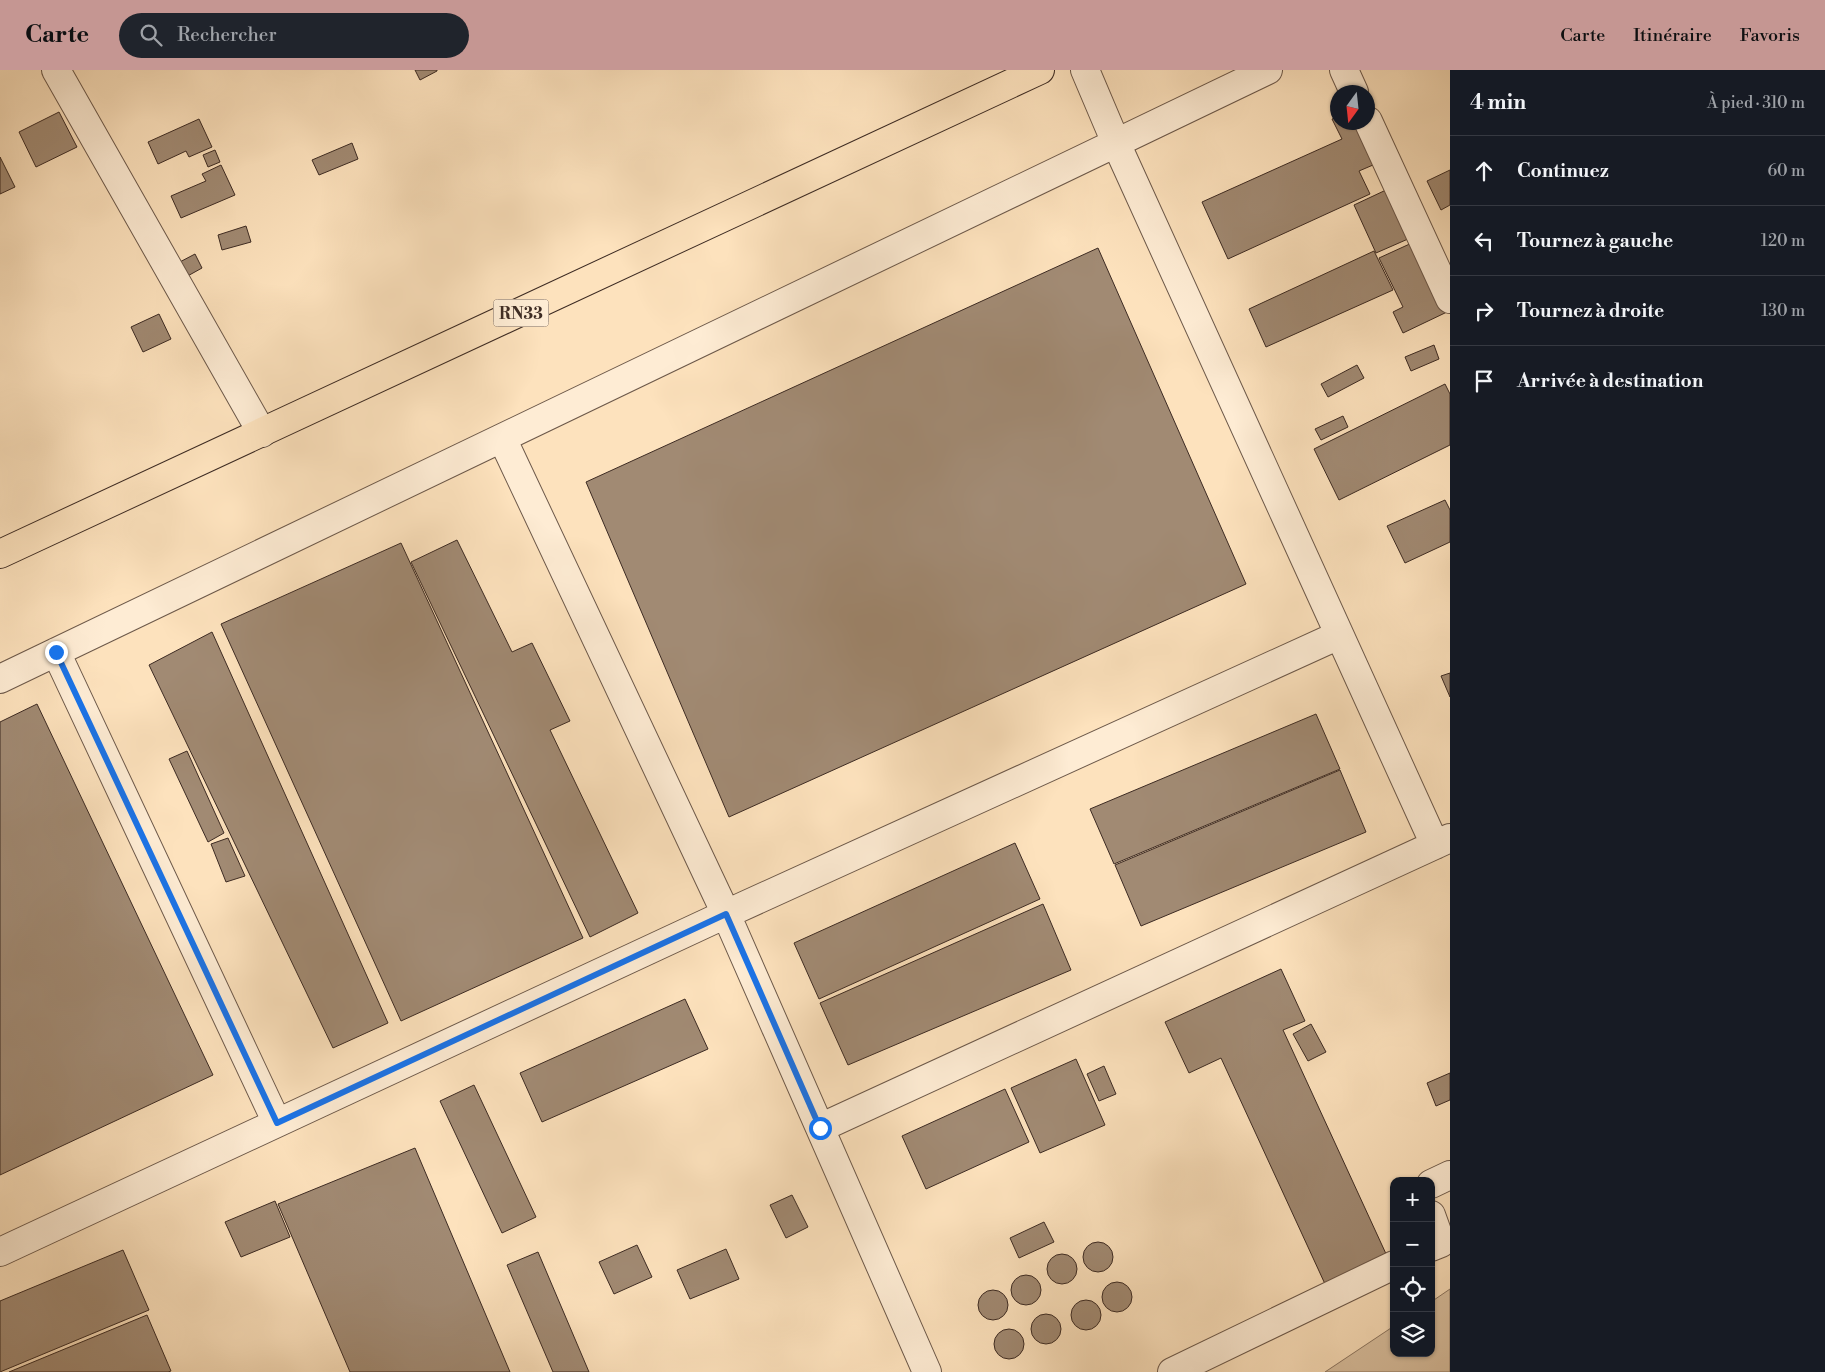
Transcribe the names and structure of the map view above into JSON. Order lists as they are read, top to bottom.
{
  "streets": {
    "main road": ["RN33"]
  },
  "north": "bottom",
  "page": {
    "header": "Carte",
    "search": "Rechercher",
    "nav": ["Carte", "Itinéraire", "Favoris"],
    "heading": ["4 min", "À pied · 310 m"],
    "list": [
      ["Continuez", "60 m"],
      ["Tournez à gauche", "120 m"],
      ["Tournez à droite", "130 m"],
      "Arrivée à destination"
    ],
    "map_buttons": ["+", "−"]
  }
}
